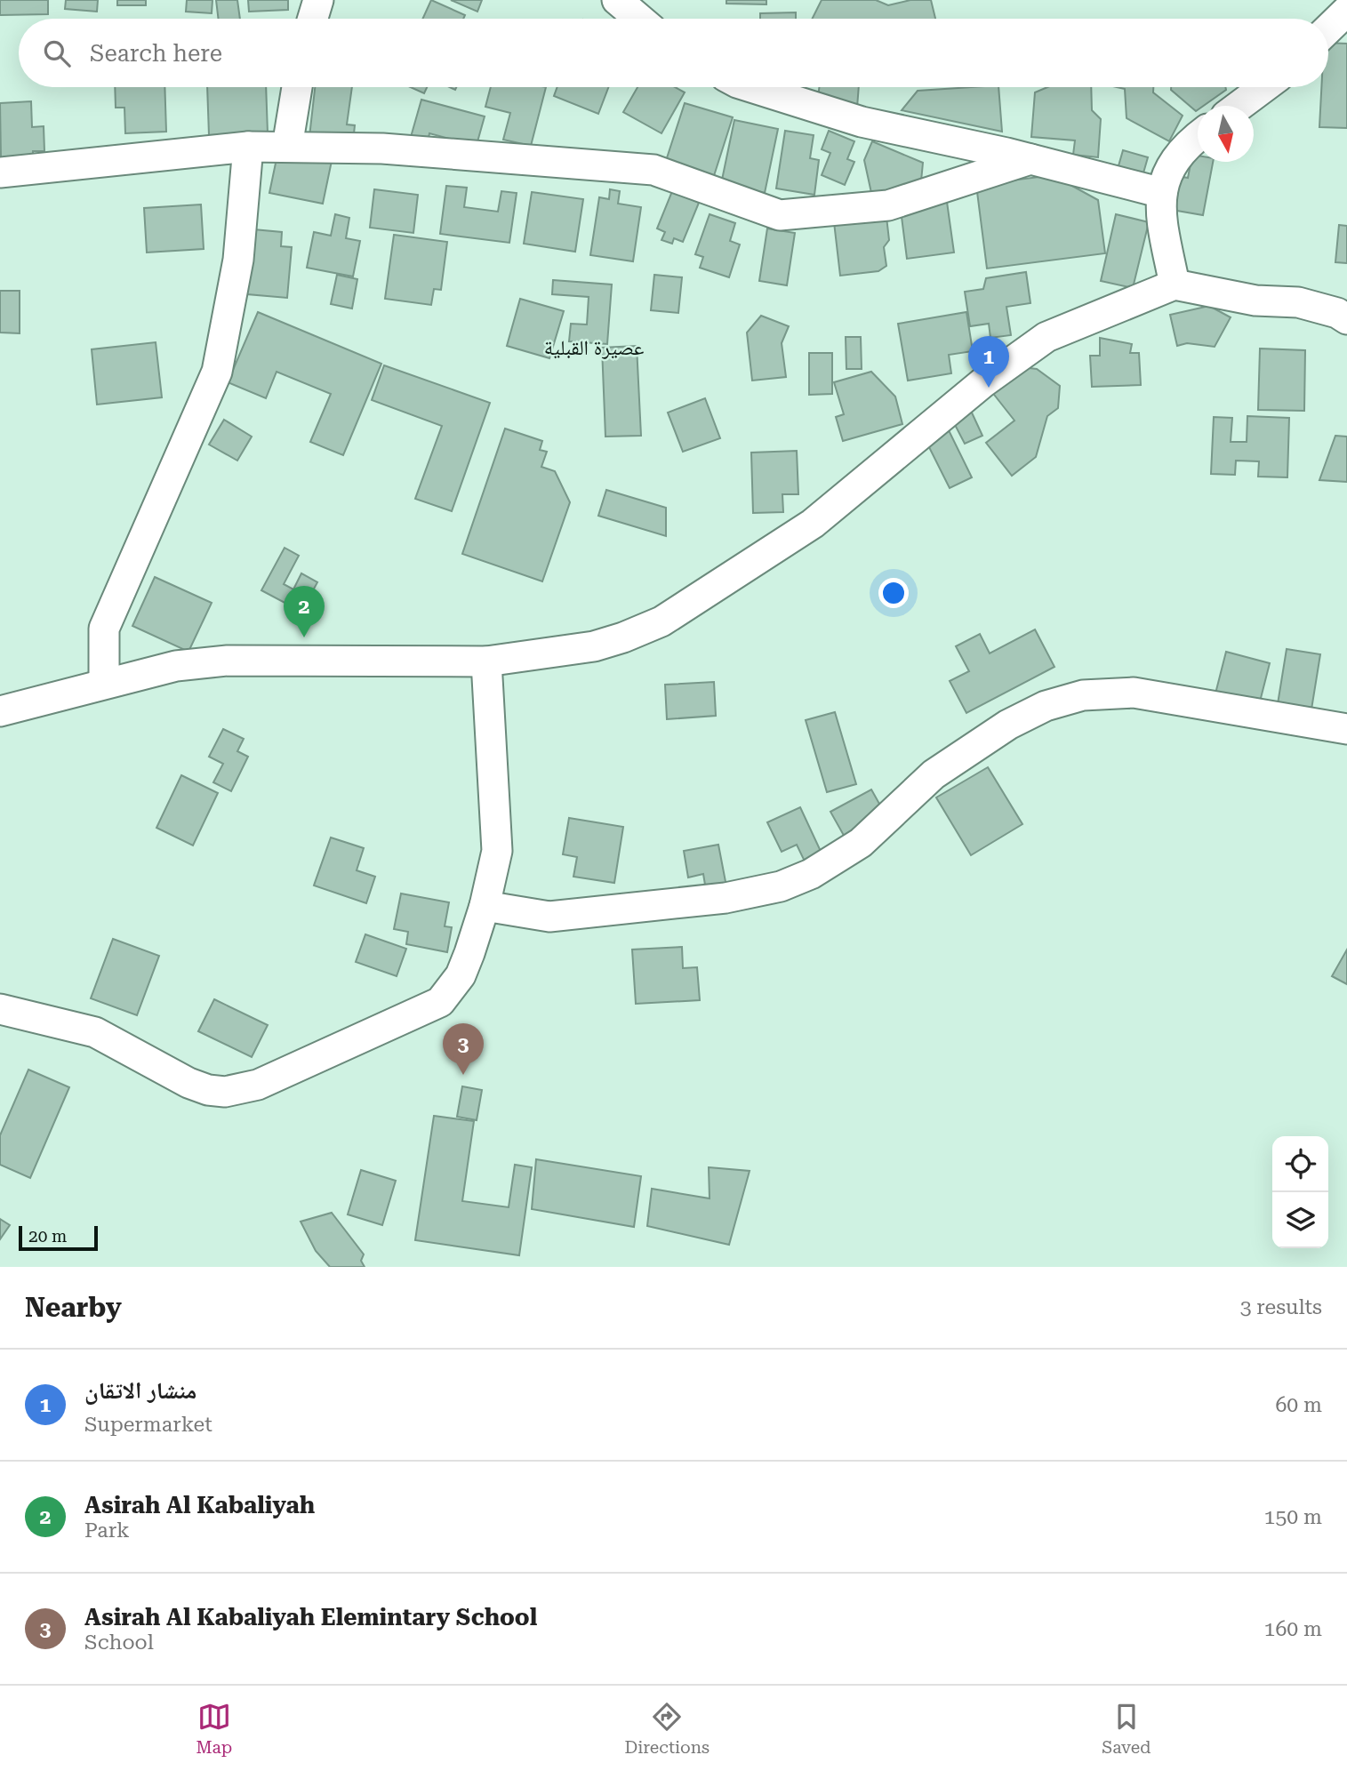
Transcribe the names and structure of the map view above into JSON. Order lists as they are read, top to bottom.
{
  "districts": ["عصيرة القبلية"],
  "scale_bar": "20 m",
  "north": "bottom",
  "page": {
    "search": "Search here",
    "pins": ["1", "2", "3"],
    "scale": "20 m",
    "heading": ["Nearby", "3 results"],
    "list": [
      {
        "mark": "1",
        "name": "منشار الاتقان",
        "note": "Supermarket",
        "value": "60 m"
      },
      {
        "mark": "2",
        "name": "Asirah Al Kabaliyah",
        "note": "Park",
        "value": "150 m"
      },
      {
        "mark": "3",
        "name": "Asirah Al Kabaliyah Elemintary School",
        "note": "School",
        "value": "160 m"
      }
    ],
    "nav": ["Map", "Directions", "Saved"]
  }
}
